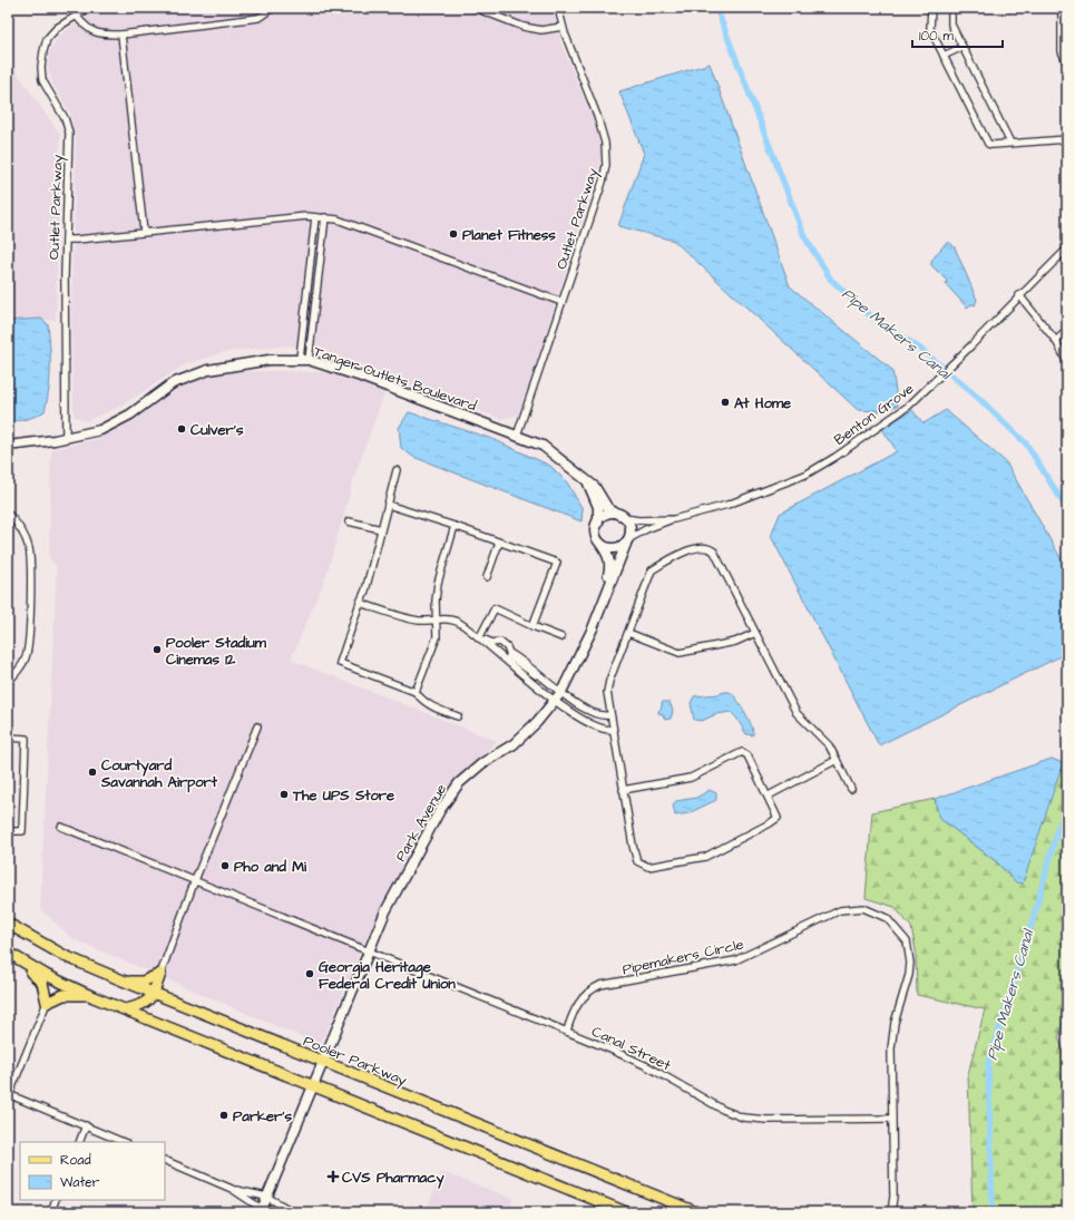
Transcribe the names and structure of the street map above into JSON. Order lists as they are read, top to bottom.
{
  "streets": {
    "main road": ["Pooler Parkway"],
    "street": [
      "Outlet Parkway",
      "Tanger Outlets Boulevard",
      "Benton Grove",
      "Park Avenue",
      "Pipemakers Circle",
      "Canal Street"
    ]
  },
  "crossings": [
    ["Outlet Parkway", "Tanger Outlets Boulevard"],
    ["Tanger Outlets Boulevard", "Benton Grove"],
    ["Tanger Outlets Boulevard", "Park Avenue"],
    ["Benton Grove", "Park Avenue"],
    ["Park Avenue", "Canal Street"],
    ["Park Avenue", "Pooler Parkway"],
    ["Pipemakers Circle", "Canal Street"]
  ],
  "water": ["Pipe Makers Canal"],
  "places": {
    "other": [
      "Planet Fitness",
      "At Home",
      "Culver's",
      "Pooler Stadium Cinemas 12",
      "Courtyard Savannah Airport",
      "The UPS Store",
      "Pho and Mi",
      "Georgia Heritage Federal Credit Union",
      "Parker's"
    ],
    "health": ["CVS Pharmacy"]
  },
  "legend": ["Road", "Water"],
  "scale_bar": "100 m"
}
